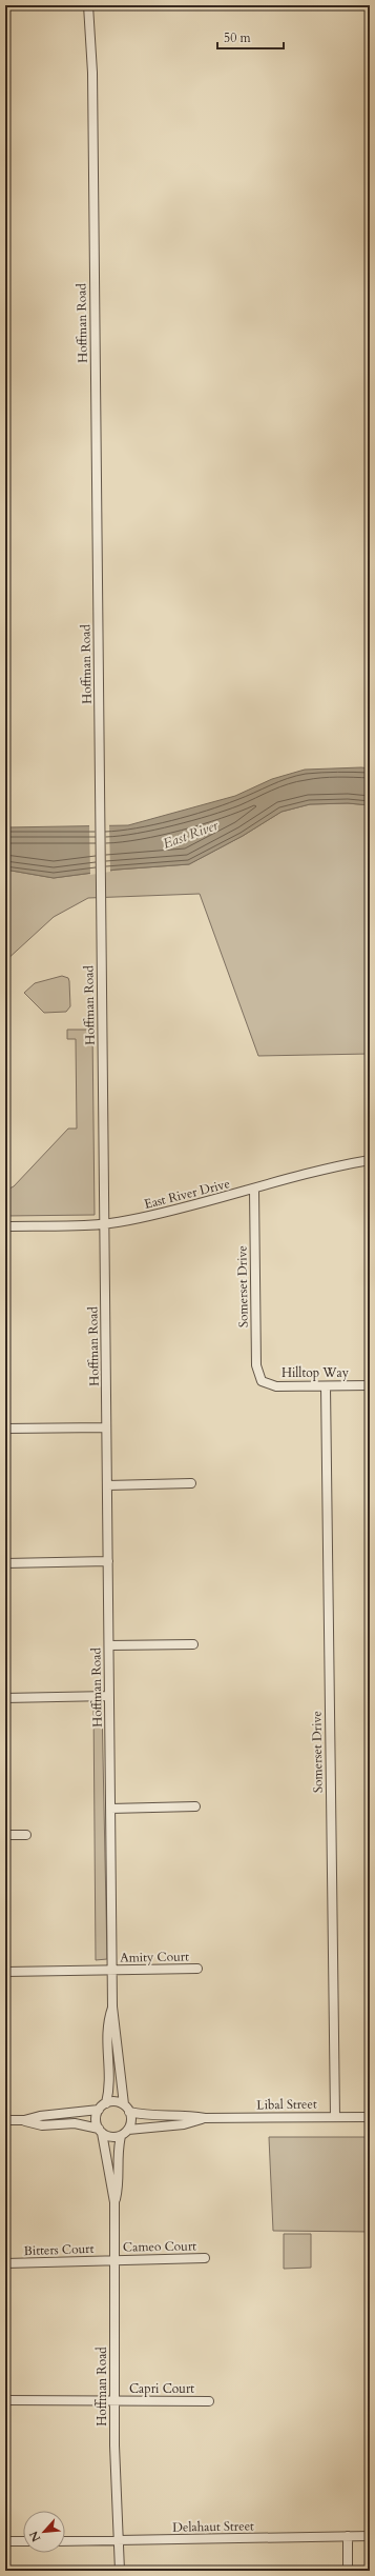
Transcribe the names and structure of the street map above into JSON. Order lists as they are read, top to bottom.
{
  "streets": {
    "street": [
      "Hoffman Road",
      "East River Drive",
      "Somerset Drive",
      "Hilltop Way",
      "Amity Court",
      "Libal Street",
      "Cameo Court",
      "Bitters Court",
      "Capri Court",
      "Delahaut Street"
    ]
  },
  "crossings": [
    ["Hoffman Road", "East River Drive"],
    ["Hoffman Road", "Amity Court"],
    ["Hoffman Road", "Libal Street"],
    ["Hoffman Road", "Cameo Court"],
    ["Hoffman Road", "Bitters Court"],
    ["Hoffman Road", "Capri Court"],
    ["Hoffman Road", "Delahaut Street"],
    ["East River Drive", "Somerset Drive"],
    ["Somerset Drive", "Hilltop Way"],
    ["Somerset Drive", "Libal Street"],
    ["Cameo Court", "Bitters Court"]
  ],
  "water": ["East River"],
  "scale_bar": "50 m",
  "north": "bottom left"
}
